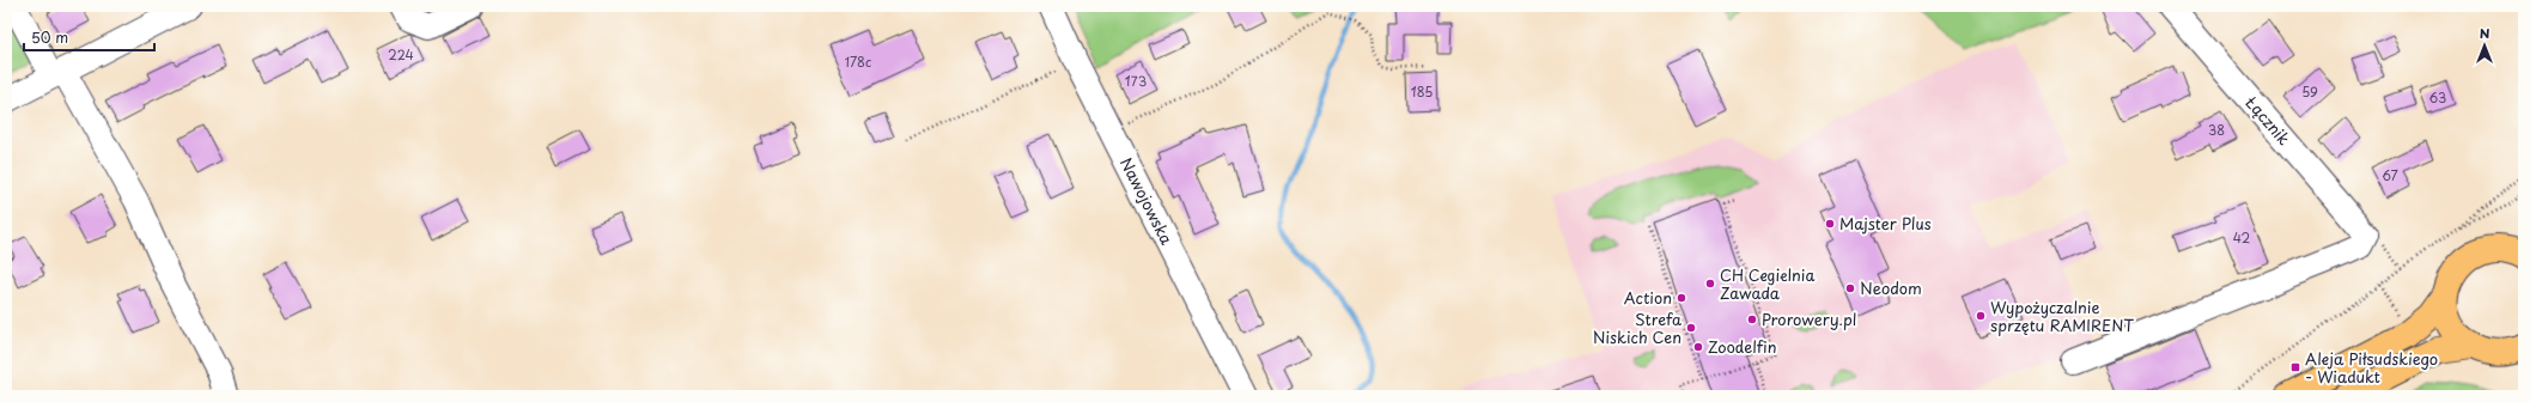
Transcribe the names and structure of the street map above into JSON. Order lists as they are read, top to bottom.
{
  "streets": {
    "street": ["Łącznik", "Nawojowska"]
  },
  "places": {
    "other": [
      "Majster Plus",
      "CH Cegielnia Zawada",
      "Neodom",
      "Action",
      "Wypożyczalnie sprzętu RAMIRENT",
      "Prorowery.pl",
      "Strefa Niskich Cen",
      "Zoodelfin"
    ],
    "transit": ["Aleja Piłsudskiego - Wiadukt"]
  },
  "house_numbers": [
    "224",
    "178c",
    "173",
    "185",
    "59",
    "63",
    "38",
    "67",
    "42"
  ],
  "scale_bar": "50 m",
  "north": "top"
}
